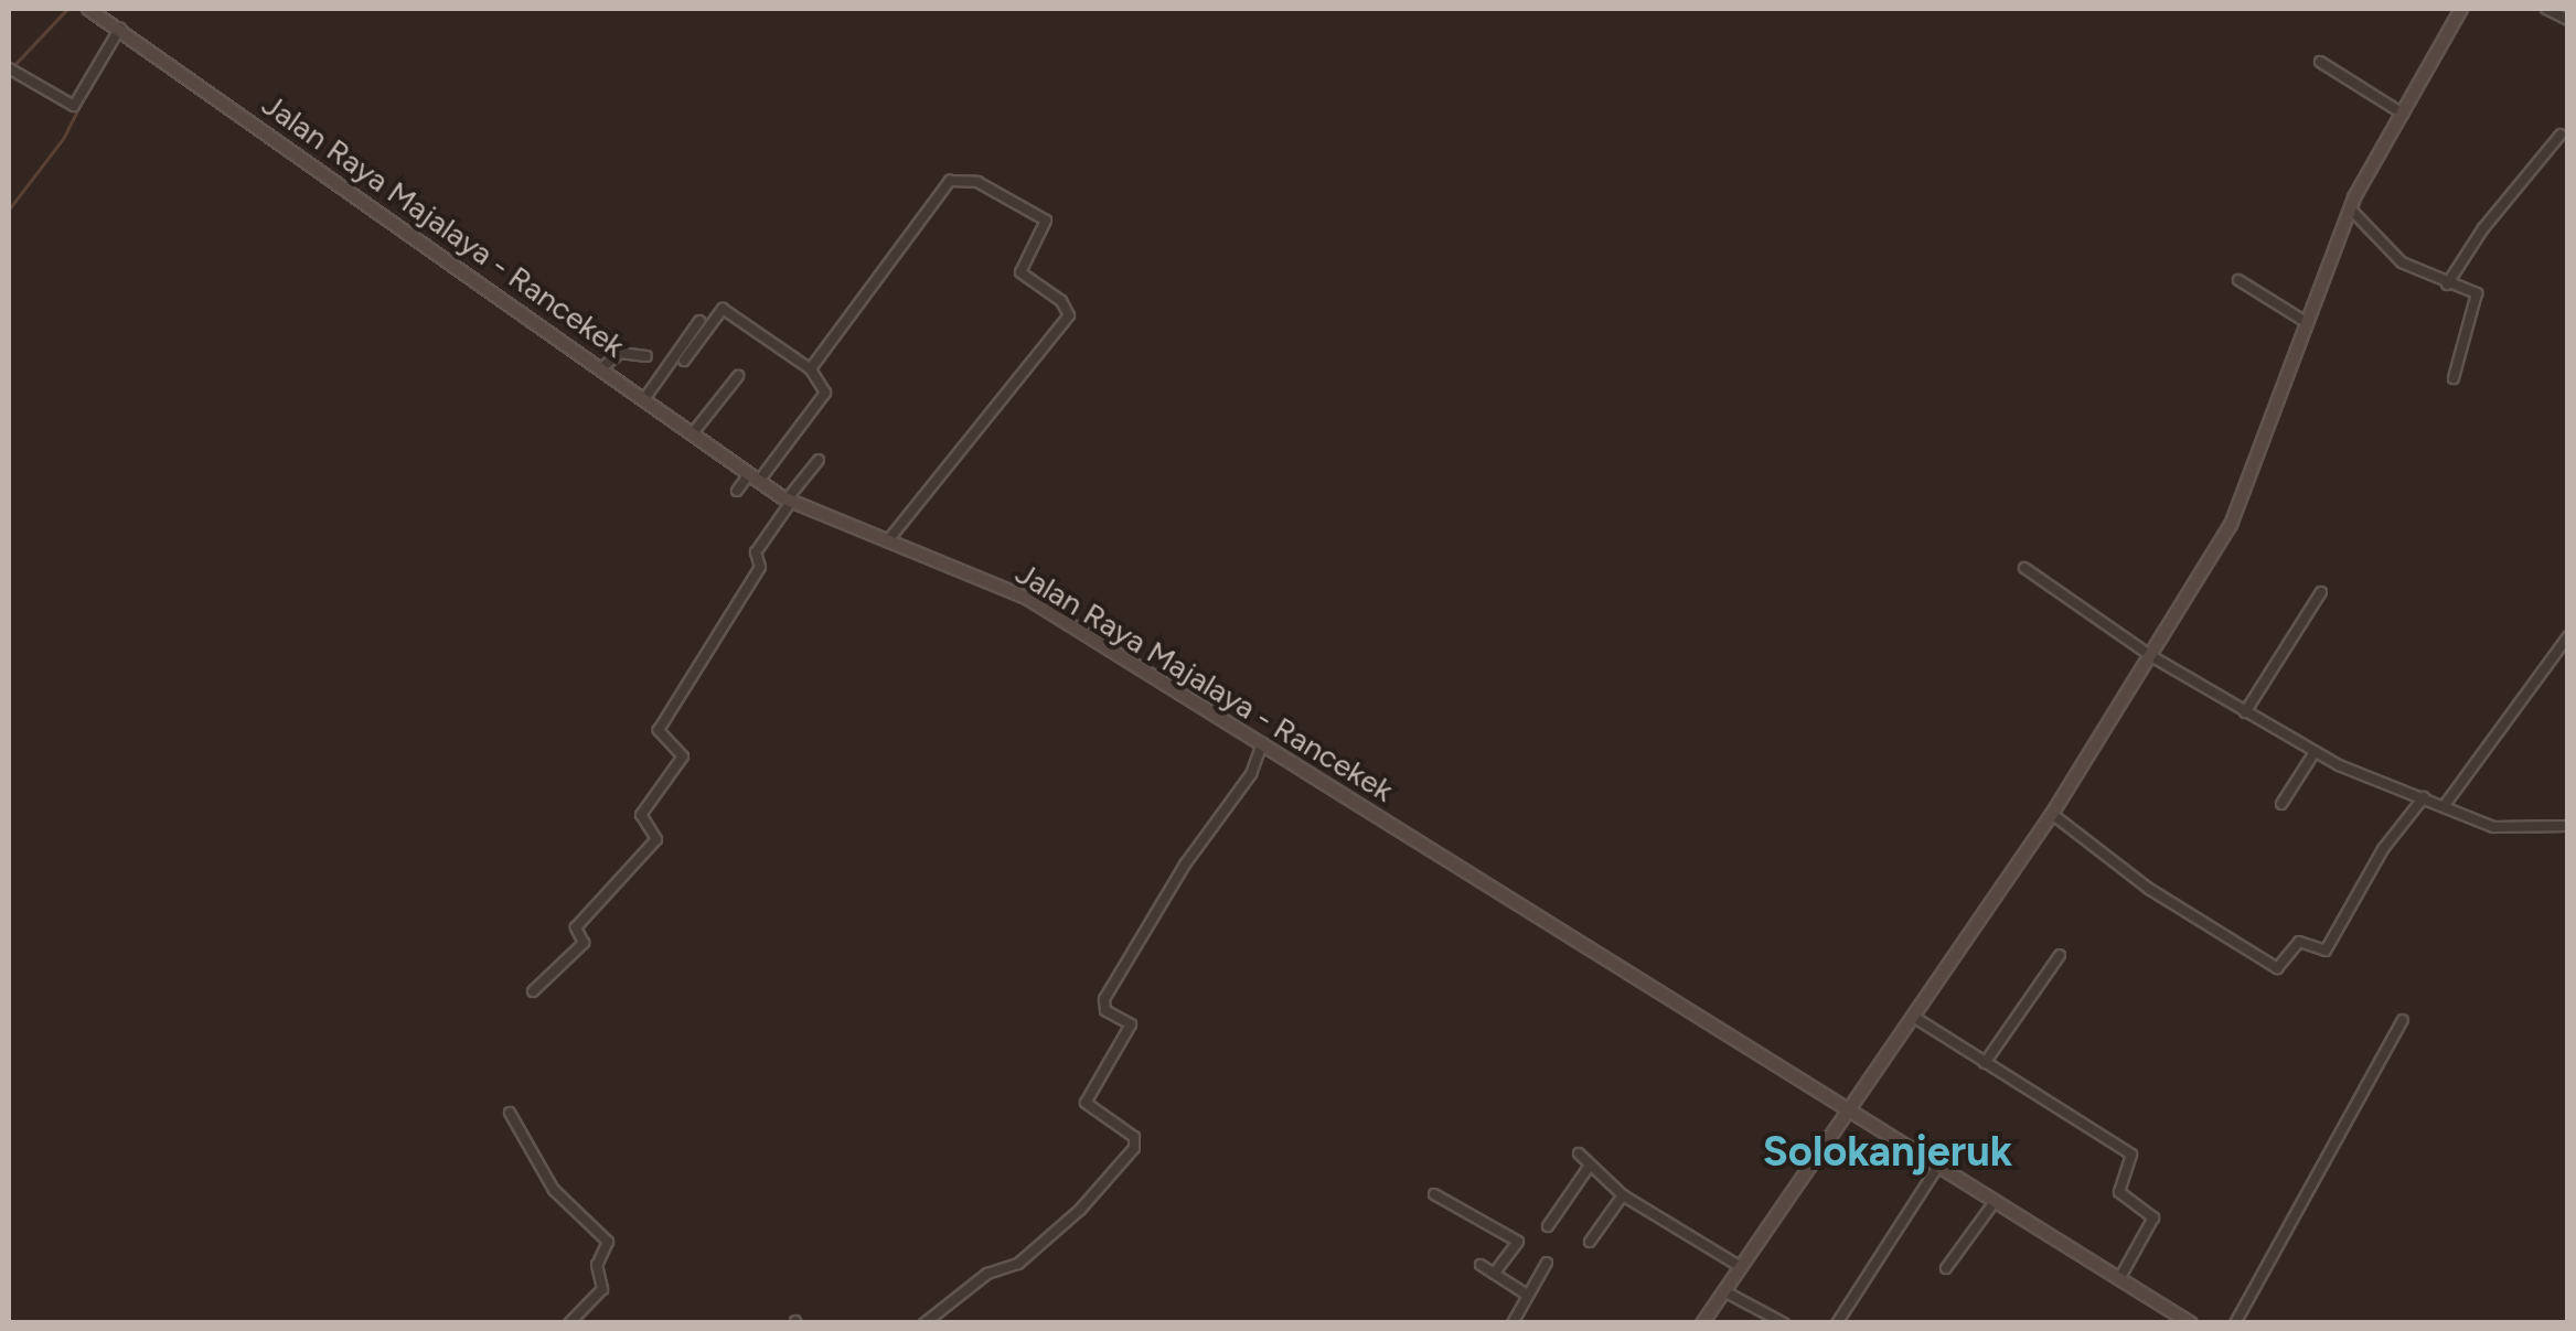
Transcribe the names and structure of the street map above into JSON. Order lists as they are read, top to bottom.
{
  "streets": {
    "main road": ["Jalan Raya Majalaya - Rancekek"]
  },
  "districts": ["Solokanjeruk"]
}
